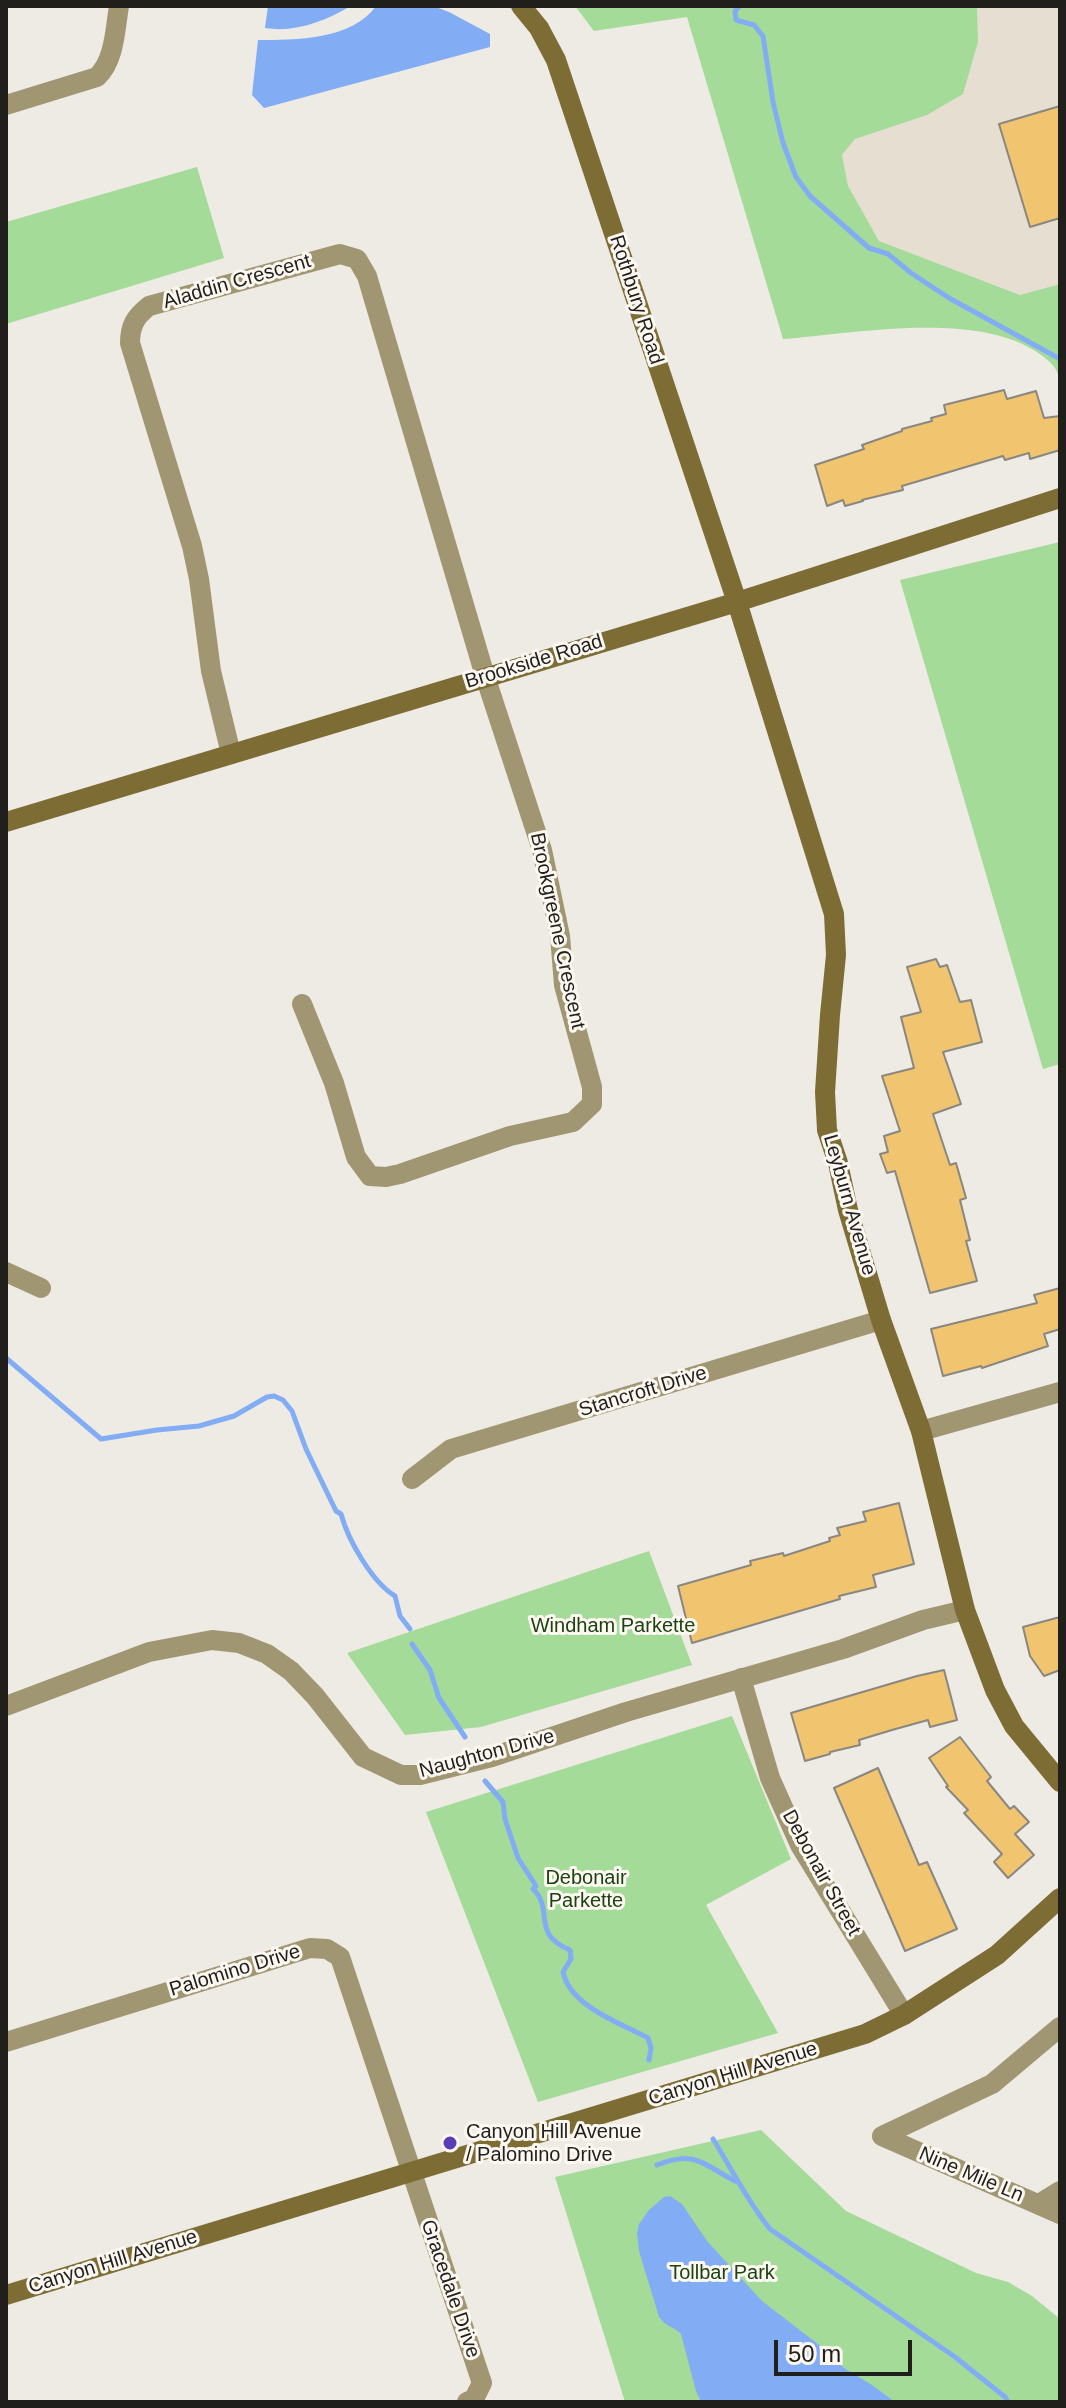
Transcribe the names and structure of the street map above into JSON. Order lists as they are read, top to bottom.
{
  "streets": {
    "street": [
      "Aladdin Crescent",
      "Rothbury Road",
      "Brookside Road",
      "Brookgreene Crescent",
      "Leyburn Avenue",
      "Stancroft Drive",
      "Naughton Drive",
      "Debonair Street",
      "Palomino Drive",
      "Canyon Hill Avenue",
      "Nine Mile Ln",
      "Gracedale Drive"
    ]
  },
  "crossings": [
    ["Aladdin Crescent", "Brookside Road"],
    ["Aladdin Crescent", "Brookgreene Crescent"],
    ["Rothbury Road", "Brookside Road"],
    ["Rothbury Road", "Leyburn Avenue"],
    ["Brookside Road", "Brookgreene Crescent"],
    ["Brookside Road", "Leyburn Avenue"],
    ["Leyburn Avenue", "Stancroft Drive"],
    ["Leyburn Avenue", "Naughton Drive"],
    ["Naughton Drive", "Debonair Street"],
    ["Debonair Street", "Canyon Hill Avenue"],
    ["Palomino Drive", "Canyon Hill Avenue"],
    ["Palomino Drive", "Gracedale Drive"],
    ["Canyon Hill Avenue", "Gracedale Drive"]
  ],
  "parks": ["Windham Parkette", "Debonair Parkette", "Tollbar Park"],
  "places": ["Canyon Hill Avenue / Palomino Drive"],
  "scale_bar": "50 m"
}
